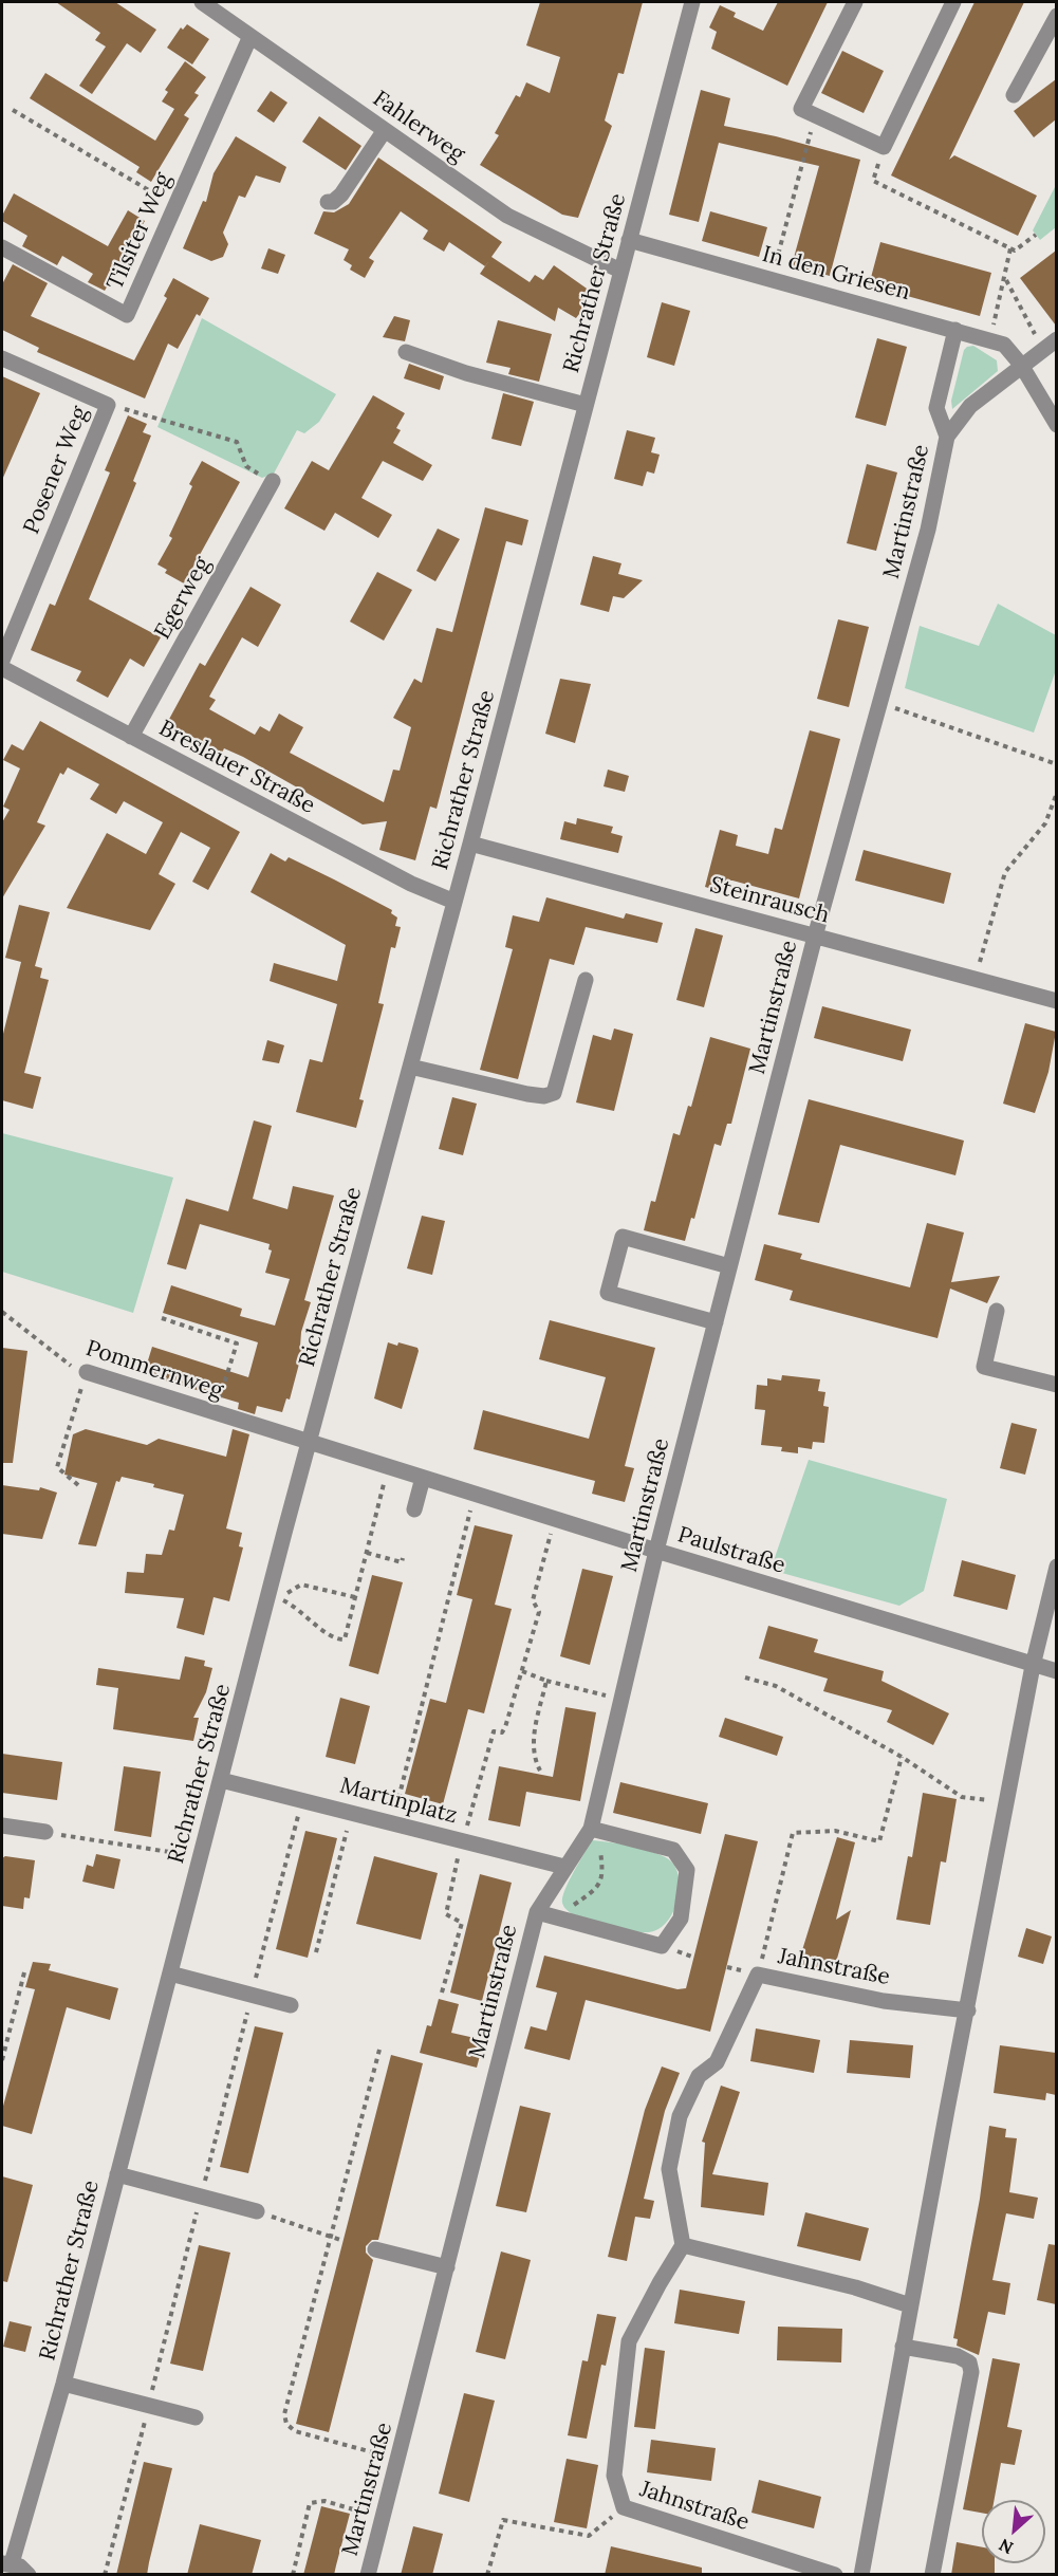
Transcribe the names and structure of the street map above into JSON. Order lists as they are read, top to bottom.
{
  "streets": {
    "street": [
      "Fahlerweg",
      "Tilsiter Weg",
      "In den Griesen",
      "Richrather Straße",
      "Posener Weg",
      "Martinstraße",
      "Egerweg",
      "Breslauer Straße",
      "Steinrausch",
      "Pommernweg",
      "Paulstraße",
      "Martinplatz",
      "Jahnstraße"
    ]
  },
  "crossings": [
    ["Fahlerweg", "Tilsiter Weg"],
    ["Fahlerweg", "Richrather Straße"],
    ["In den Griesen", "Richrather Straße"],
    ["In den Griesen", "Martinstraße"],
    ["Richrather Straße", "Breslauer Straße"],
    ["Richrather Straße", "Steinrausch"],
    ["Richrather Straße", "Pommernweg"],
    ["Richrather Straße", "Paulstraße"],
    ["Richrather Straße", "Martinplatz"],
    ["Martinstraße", "Steinrausch"],
    ["Martinstraße", "Paulstraße"],
    ["Martinstraße", "Martinplatz"],
    ["Egerweg", "Breslauer Straße"],
    ["Pommernweg", "Paulstraße"]
  ],
  "north": "bottom left"
}
